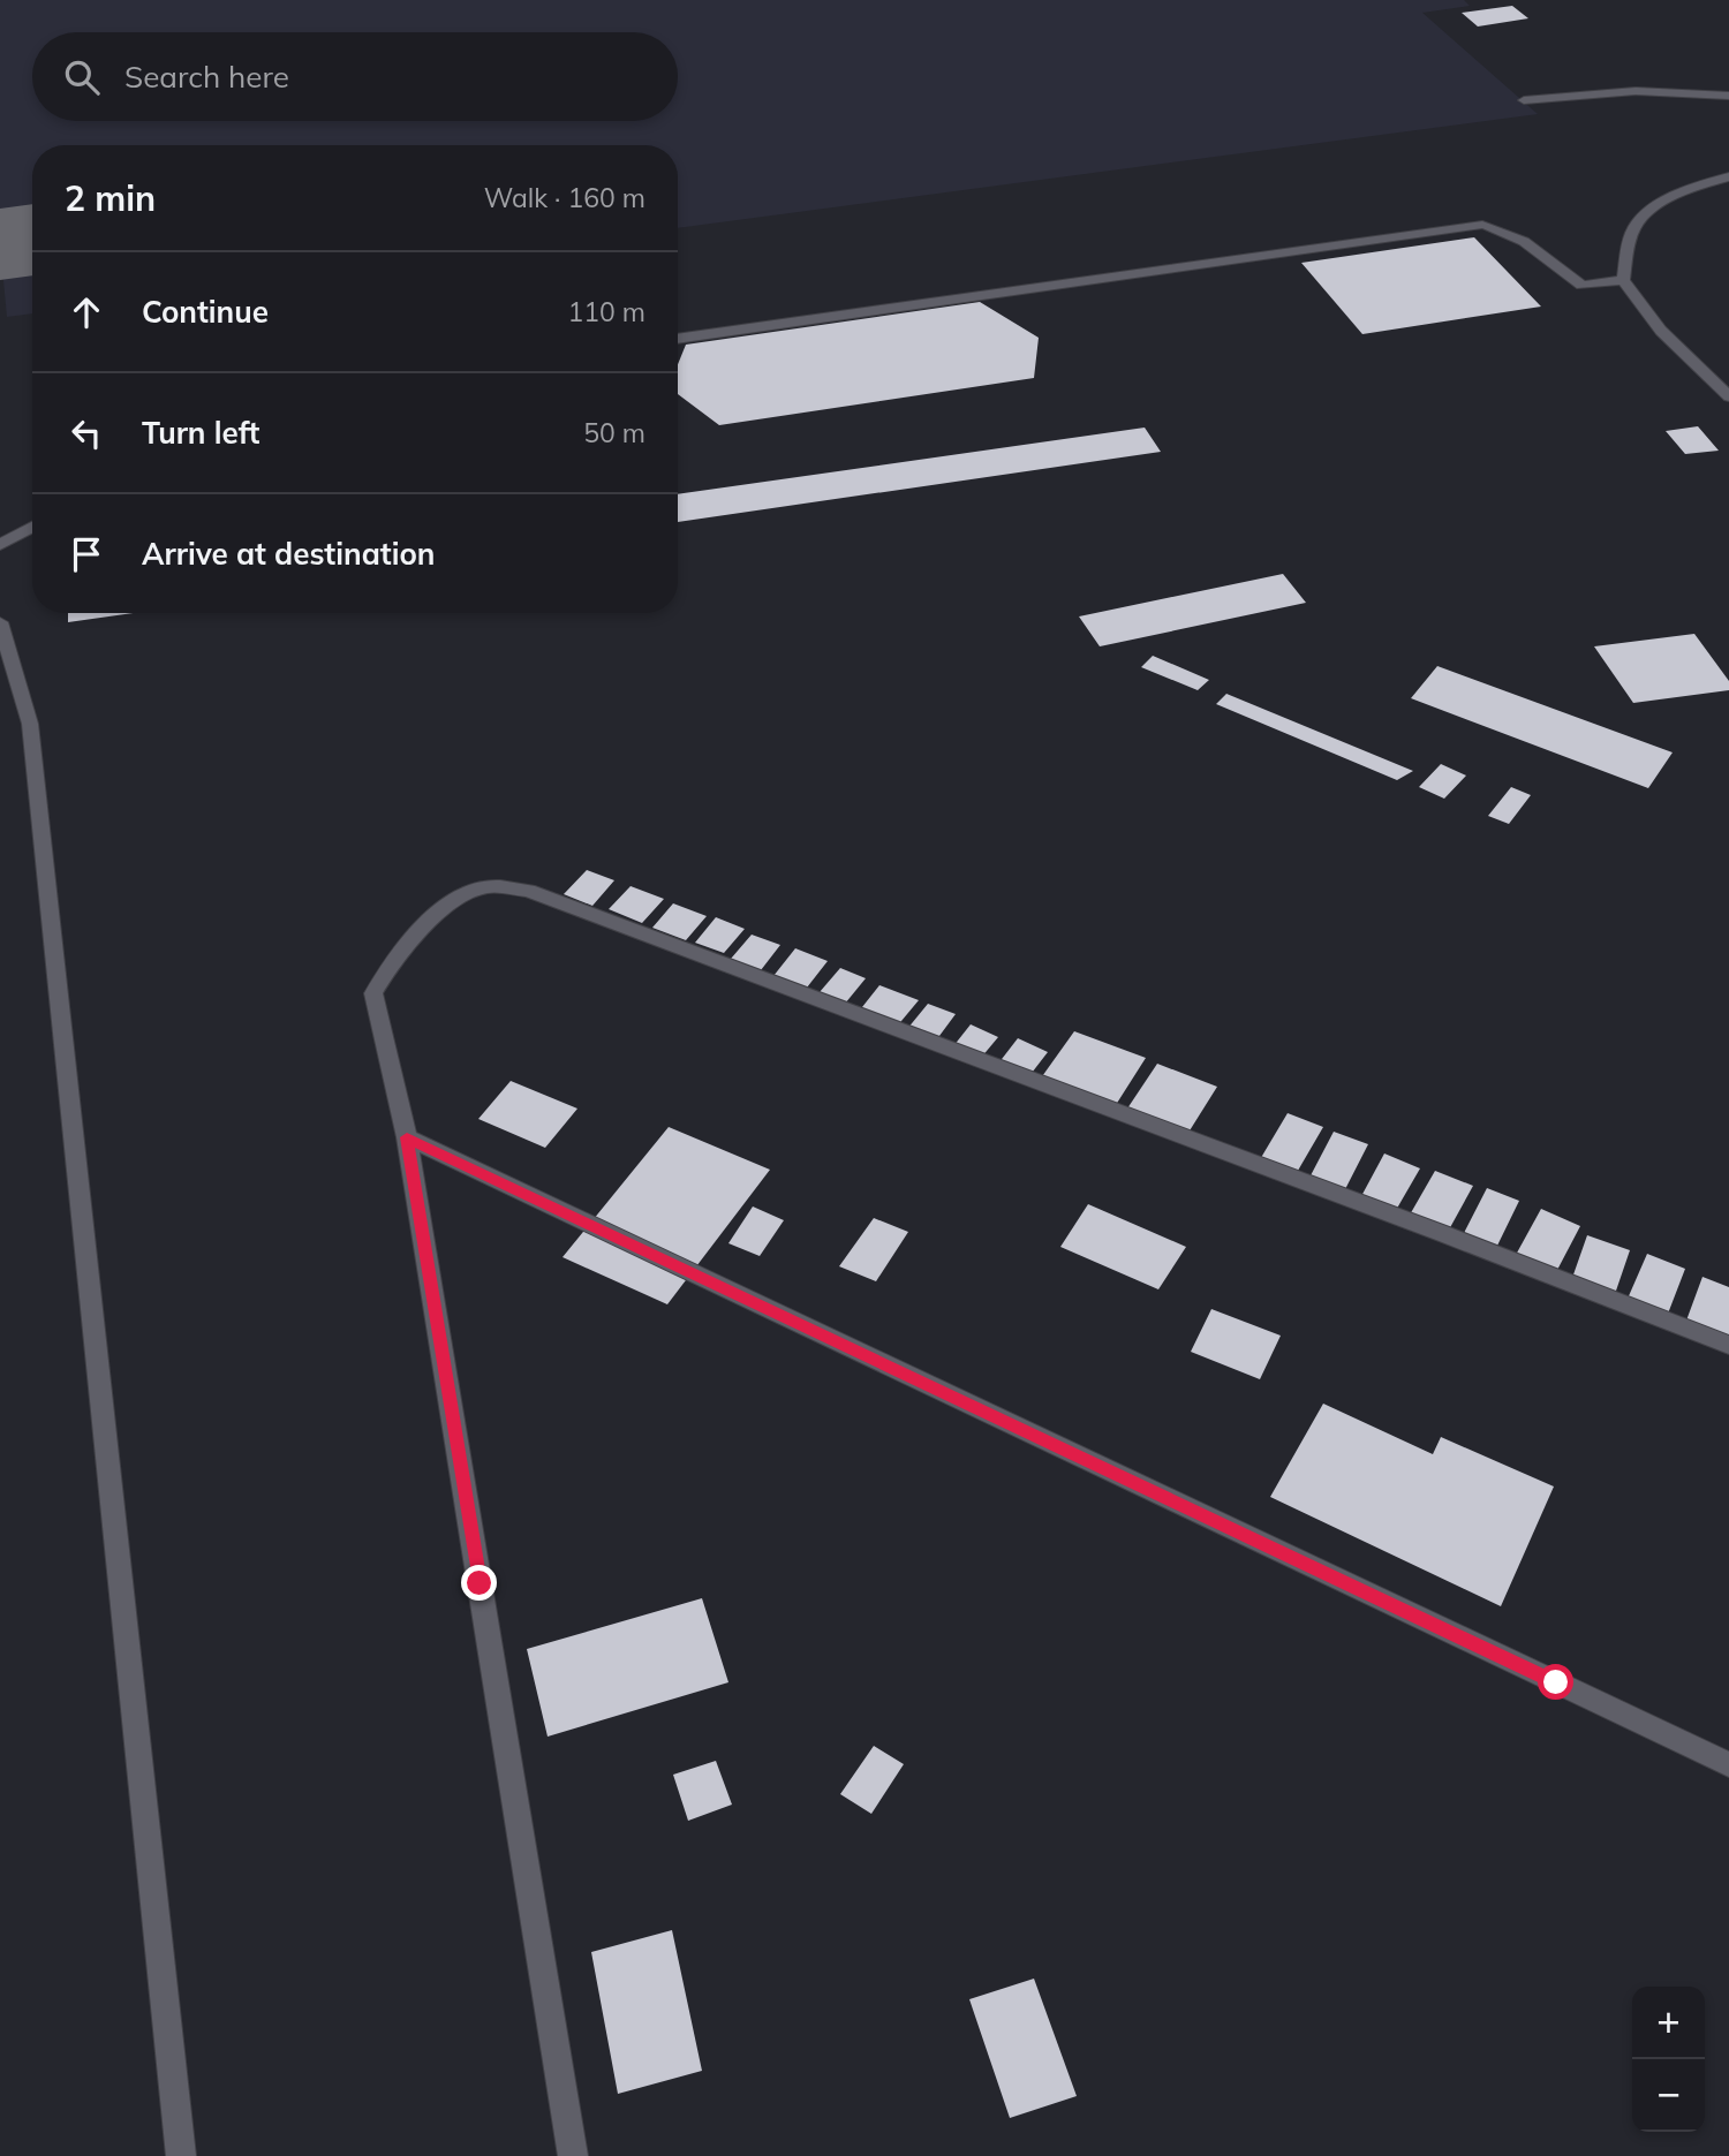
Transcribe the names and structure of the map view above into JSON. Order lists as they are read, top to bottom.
{
  "page": {
    "search": "Search here",
    "heading": ["2 min", "Walk · 160 m"],
    "list": [
      ["Continue", "110 m"],
      ["Turn left", "50 m"],
      "Arrive at destination"
    ],
    "map_buttons": ["+", "−"]
  }
}
